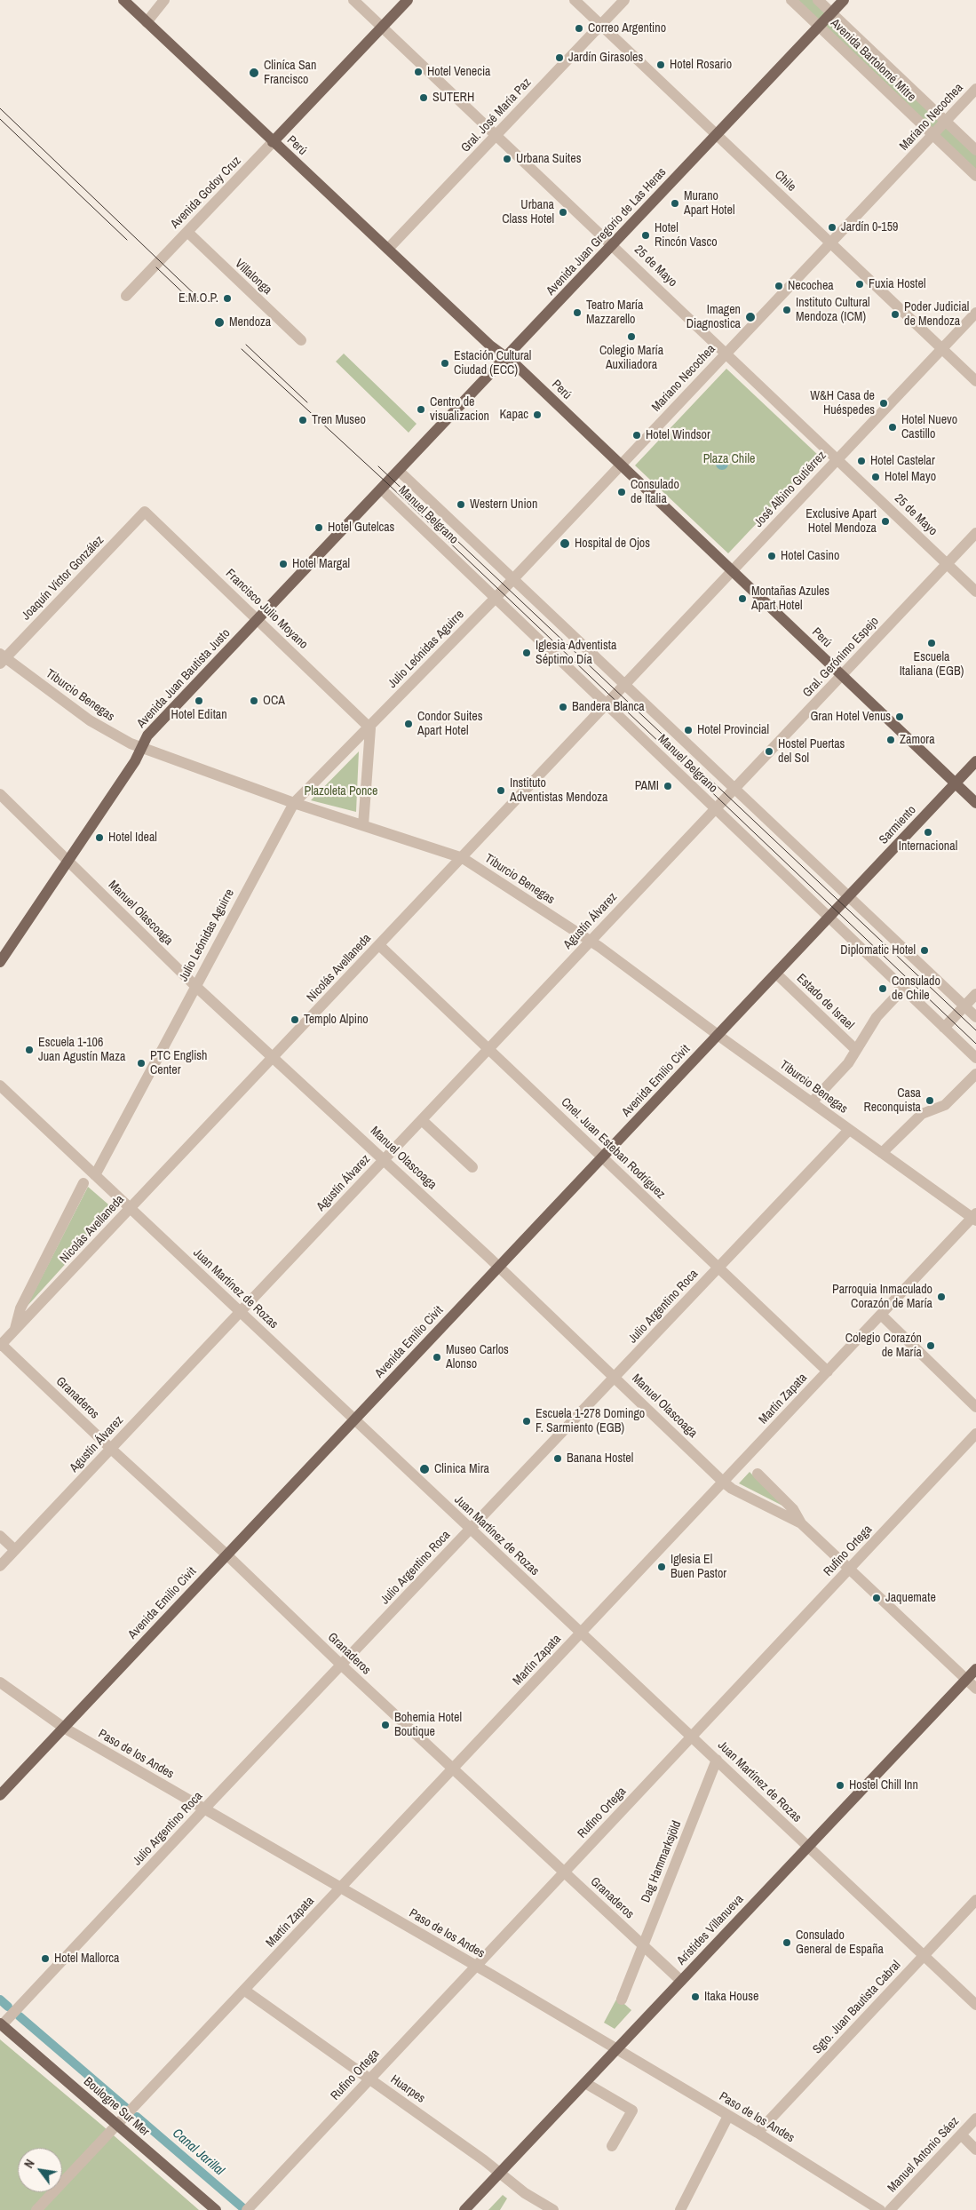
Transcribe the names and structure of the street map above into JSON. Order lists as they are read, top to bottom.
{
  "streets": {
    "main road": [
      "Perú",
      "Avenida Juan Gregorio de Las Heras",
      "Avenida Juan Bautista Justo",
      "Sarmiento",
      "Avenida Emilio Civit",
      "Arístides Villanueva",
      "Boulogne Sur Mer"
    ],
    "street": [
      "Avenida Bartolomé Mitre",
      "Gral. José María Paz",
      "Mariano Necochea",
      "Chile",
      "Avenida Godoy Cruz",
      "25 de Mayo",
      "Villalonga",
      "José Albino Gutiérrez",
      "Manuel Belgrano",
      "Joaquín Víctor González",
      "Francisco Julio Moyano",
      "Julio Leónidas Aguirre",
      "Gral. Gerónimo Espejo",
      "Tiburcio Benegas",
      "Manuel Olascoaga",
      "Agustín Álvarez",
      "Nicolás Avellaneda",
      "Estado de Israel",
      "Cnel. Juan Esteban Rodríguez",
      "Juan Martínez de Rozas",
      "Julio Argentino Roca",
      "Granaderos",
      "Martín Zapata",
      "Rufino Ortega",
      "Paso de los Andes",
      "Dag Hammarksjöld",
      "Sgto. Juan Bautista Cabral",
      "Huarpes",
      "Manuel Antonio Sáez"
    ]
  },
  "crossings": [
    ["Avenida Bartolomé Mitre", "Mariano Necochea"],
    ["Avenida Bartolomé Mitre", "Avenida Juan Gregorio de Las Heras"],
    ["Gral. José María Paz", "Perú"],
    ["Gral. José María Paz", "Chile"],
    ["Gral. José María Paz", "25 de Mayo"],
    ["Mariano Necochea", "Perú"],
    ["Mariano Necochea", "Chile"],
    ["Mariano Necochea", "25 de Mayo"],
    ["Mariano Necochea", "Manuel Belgrano"],
    ["Mariano Necochea", "Julio Leónidas Aguirre"],
    ["Perú", "Avenida Godoy Cruz"],
    ["Perú", "Avenida Juan Gregorio de Las Heras"],
    ["Perú", "José Albino Gutiérrez"],
    ["Perú", "Gral. Gerónimo Espejo"],
    ["Perú", "Sarmiento"],
    ["Chile", "Avenida Juan Gregorio de Las Heras"],
    ["Chile", "José Albino Gutiérrez"],
    ["Avenida Godoy Cruz", "Villalonga"],
    ["Avenida Juan Gregorio de Las Heras", "25 de Mayo"],
    ["Avenida Juan Gregorio de Las Heras", "Manuel Belgrano"],
    ["Avenida Juan Gregorio de Las Heras", "Avenida Juan Bautista Justo"],
    ["25 de Mayo", "José Albino Gutiérrez"],
    ["25 de Mayo", "Gral. Gerónimo Espejo"],
    ["José Albino Gutiérrez", "Manuel Belgrano"],
    ["José Albino Gutiérrez", "Nicolás Avellaneda"],
    ["Manuel Belgrano", "Julio Leónidas Aguirre"],
    ["Manuel Belgrano", "Gral. Gerónimo Espejo"],
    ["Manuel Belgrano", "Avenida Juan Bautista Justo"],
    ["Manuel Belgrano", "Sarmiento"],
    ["Manuel Belgrano", "Agustín Álvarez"],
    ["Manuel Belgrano", "Nicolás Avellaneda"],
    ["Manuel Belgrano", "Avenida Emilio Civit"],
    ["Joaquín Víctor González", "Francisco Julio Moyano"],
    ["Joaquín Víctor González", "Tiburcio Benegas"],
    ["Francisco Julio Moyano", "Julio Leónidas Aguirre"],
    ["Francisco Julio Moyano", "Avenida Juan Bautista Justo"],
    ["Julio Leónidas Aguirre", "Tiburcio Benegas"],
    ["Julio Leónidas Aguirre", "Manuel Olascoaga"],
    ["Julio Leónidas Aguirre", "Juan Martínez de Rozas"],
    ["Gral. Gerónimo Espejo", "Agustín Álvarez"],
    ["Avenida Juan Bautista Justo", "Tiburcio Benegas"],
    ["Avenida Juan Bautista Justo", "Manuel Olascoaga"],
    ["Tiburcio Benegas", "Agustín Álvarez"],
    ["Tiburcio Benegas", "Nicolás Avellaneda"],
    ["Tiburcio Benegas", "Avenida Emilio Civit"],
    ["Tiburcio Benegas", "Julio Argentino Roca"],
    ["Tiburcio Benegas", "Martín Zapata"],
    ["Sarmiento", "Avenida Emilio Civit"],
    ["Manuel Olascoaga", "Agustín Álvarez"],
    ["Manuel Olascoaga", "Nicolás Avellaneda"],
    ["Manuel Olascoaga", "Avenida Emilio Civit"],
    ["Manuel Olascoaga", "Julio Argentino Roca"],
    ["Manuel Olascoaga", "Martín Zapata"],
    ["Manuel Olascoaga", "Rufino Ortega"],
    ["Manuel Olascoaga", "Arístides Villanueva"],
    ["Agustín Álvarez", "Cnel. Juan Esteban Rodríguez"],
    ["Agustín Álvarez", "Juan Martínez de Rozas"],
    ["Agustín Álvarez", "Granaderos"],
    ["Nicolás Avellaneda", "Cnel. Juan Esteban Rodríguez"],
    ["Nicolás Avellaneda", "Juan Martínez de Rozas"],
    ["Nicolás Avellaneda", "Granaderos"],
    ["Estado de Israel", "Avenida Emilio Civit"],
    ["Avenida Emilio Civit", "Cnel. Juan Esteban Rodríguez"],
    ["Avenida Emilio Civit", "Juan Martínez de Rozas"],
    ["Avenida Emilio Civit", "Granaderos"],
    ["Avenida Emilio Civit", "Paso de los Andes"],
    ["Cnel. Juan Esteban Rodríguez", "Julio Argentino Roca"],
    ["Cnel. Juan Esteban Rodríguez", "Martín Zapata"],
    ["Juan Martínez de Rozas", "Julio Argentino Roca"],
    ["Juan Martínez de Rozas", "Martín Zapata"],
    ["Juan Martínez de Rozas", "Rufino Ortega"],
    ["Juan Martínez de Rozas", "Dag Hammarksjöld"],
    ["Juan Martínez de Rozas", "Arístides Villanueva"],
    ["Juan Martínez de Rozas", "Sgto. Juan Bautista Cabral"],
    ["Julio Argentino Roca", "Granaderos"],
    ["Julio Argentino Roca", "Paso de los Andes"],
    ["Julio Argentino Roca", "Boulogne Sur Mer"],
    ["Granaderos", "Martín Zapata"],
    ["Granaderos", "Rufino Ortega"],
    ["Granaderos", "Dag Hammarksjöld"],
    ["Granaderos", "Arístides Villanueva"],
    ["Martín Zapata", "Paso de los Andes"],
    ["Martín Zapata", "Huarpes"],
    ["Martín Zapata", "Boulogne Sur Mer"],
    ["Rufino Ortega", "Paso de los Andes"],
    ["Rufino Ortega", "Huarpes"],
    ["Paso de los Andes", "Arístides Villanueva"],
    ["Paso de los Andes", "Sgto. Juan Bautista Cabral"],
    ["Arístides Villanueva", "Huarpes"]
  ],
  "water": ["Canal Jarillal"],
  "parks": ["Plaza Chile", "Plazoleta Ponce"],
  "places": [
    "Correo Argentino",
    "Jardín Girasoles",
    "Hotel Rosario",
    "Hotel Venecia",
    "Cliníca San Francisco",
    "SUTERH",
    "Urbana Suites",
    "Murano Apart Hotel",
    "Urbana Class Hotel",
    "Jardín 0-159",
    "Hotel Rincón Vasco",
    "Fuxia Hostel",
    "Necochea",
    "E.M.O.P.",
    "Instituto Cultural Mendoza (ICM)",
    "Teatro María Mazzarello",
    "Poder Judicial de Mendoza",
    "Imagen Diagnostica",
    "Mendoza",
    "Colegio María Auxiliadora",
    "Estación Cultural Ciudad (ECC)",
    "W&H Casa de Huéspedes",
    "Centro de visualizacion",
    "Kapac",
    "Tren Museo",
    "Hotel Nuevo Castillo",
    "Hotel Windsor",
    "Hotel Castelar",
    "Hotel Mayo",
    "Consulado de Italia",
    "Western Union",
    "Exclusive Apart Hotel Mendoza",
    "Hotel Gutelcas",
    "Hospital de Ojos",
    "Hotel Casino",
    "Hotel Margal",
    "Montañas Azules Apart Hotel",
    "Escuela Italiana (EGB)",
    "Iglesia Adventista Séptimo Día",
    "Hotel Editan",
    "OCA",
    "Bandera Blanca",
    "Gran Hotel Venus",
    "Condor Suites Apart Hotel",
    "Hotel Provincial",
    "Zamora",
    "Hostel Puertas del Sol",
    "PAMI",
    "Instituto Adventistas Mendoza",
    "Internacional",
    "Hotel Ideal",
    "Diplomatic Hotel",
    "Consulado de Chile",
    "Templo Alpino",
    "Escuela 1-106 Juan Agustín Maza",
    "PTC English Center",
    "Casa Reconquista",
    "Parroquia Inmaculado Corazón de María",
    "Colegio Corazón de María",
    "Museo Carlos Alonso",
    "Escuela 1-278 Domingo F. Sarmiento (EGB)",
    "Banana Hostel",
    "Clinica Mira",
    "Iglesia El Buen Pastor",
    "Jaquemate",
    "Bohemia Hotel Boutique",
    "Hostel Chill Inn",
    "Consulado General de España",
    "Hotel Mallorca",
    "Itaka House"
  ],
  "north": "top left"
}
